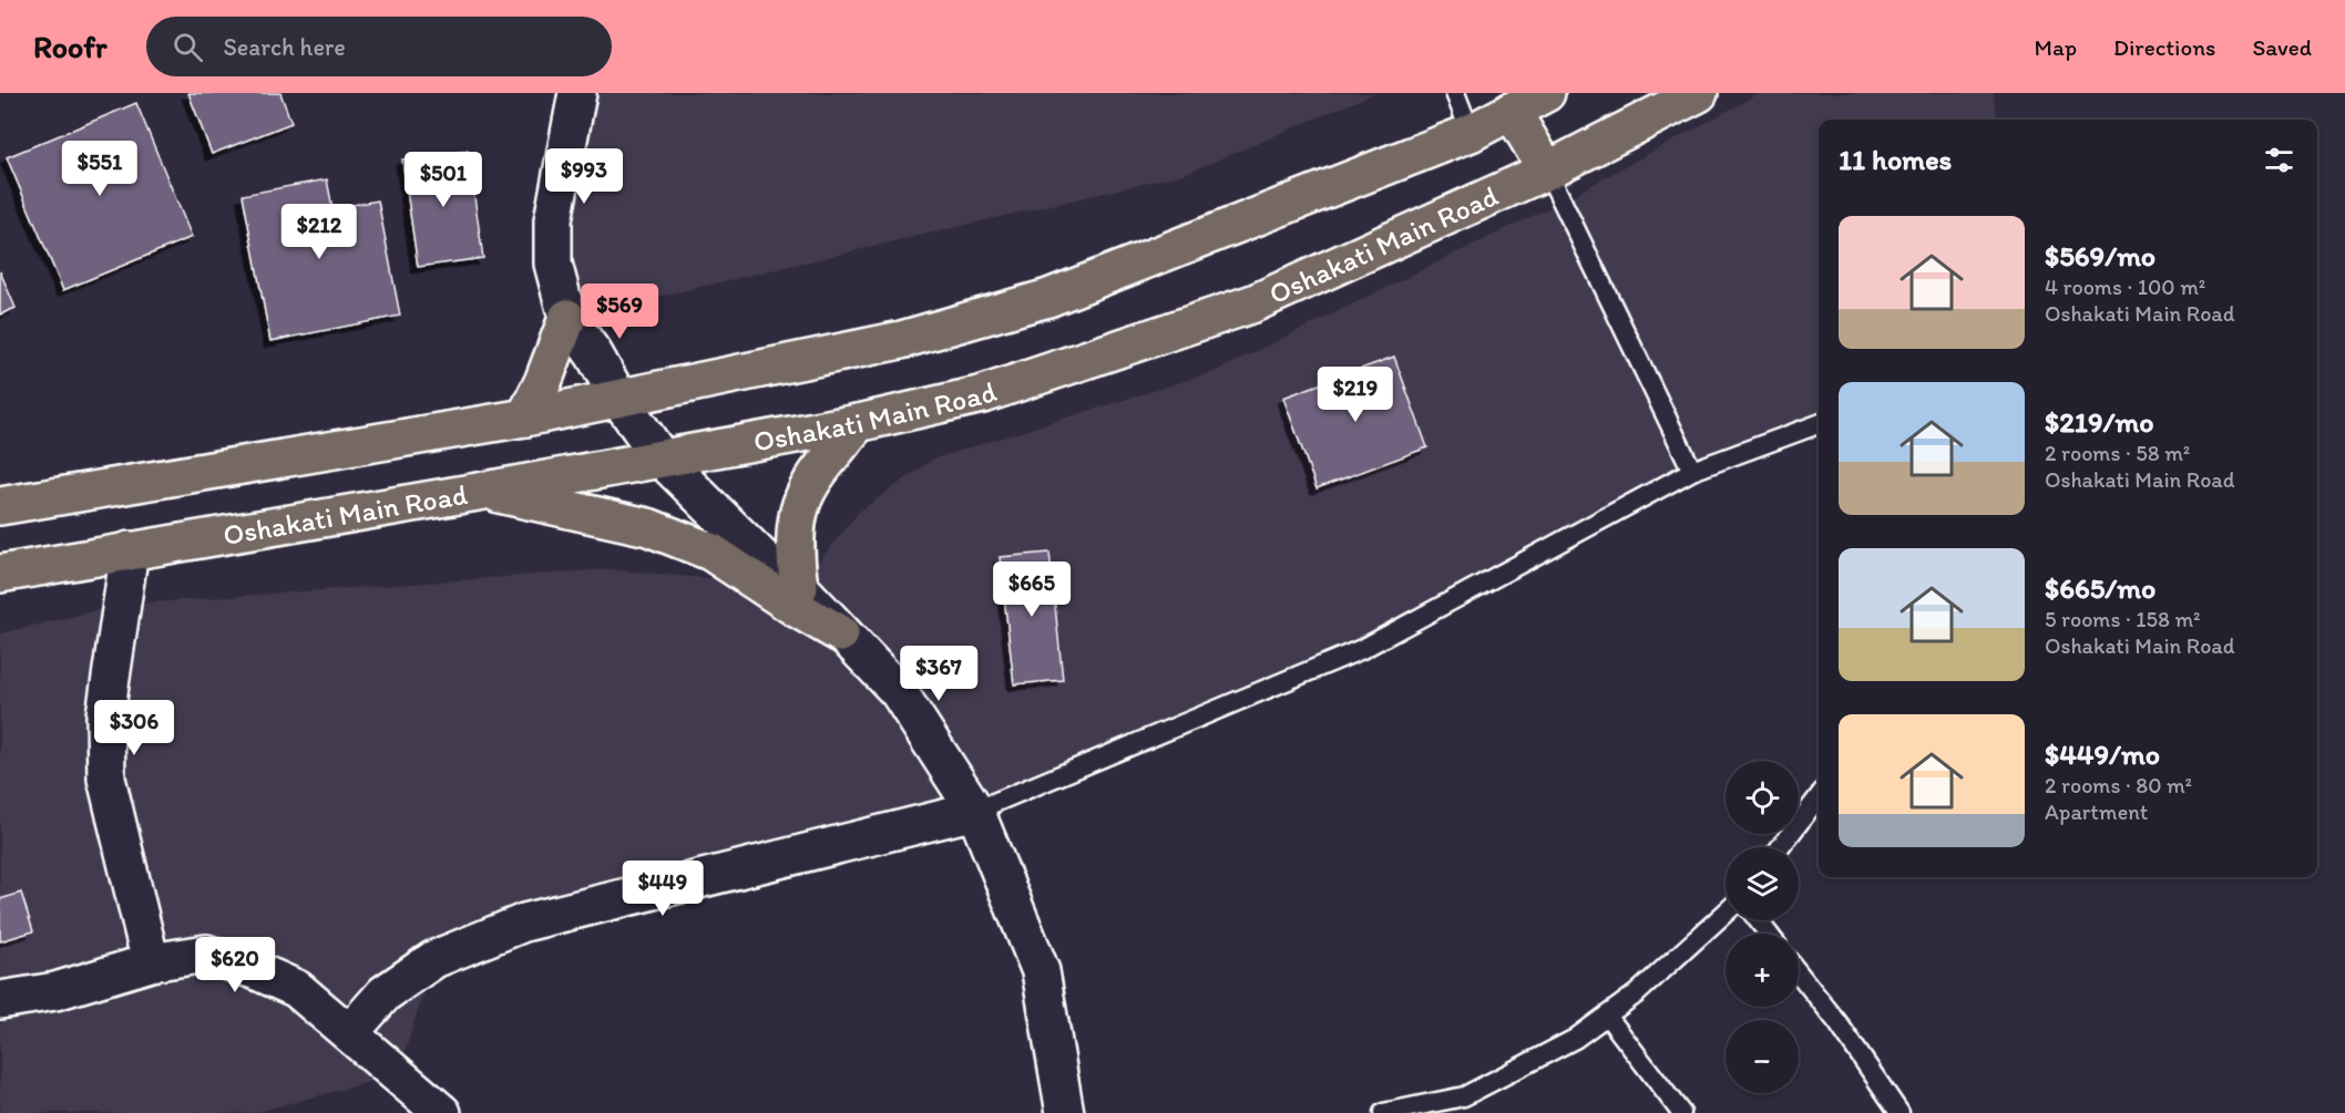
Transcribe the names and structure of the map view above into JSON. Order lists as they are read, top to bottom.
{
  "streets": {
    "main road": ["Oshakati Main Road"]
  },
  "page": {
    "header": "Roofr",
    "search": "Search here",
    "nav": ["Map", "Directions", "Saved"],
    "heading": "11 homes",
    "price": [
      "$551",
      "$993",
      "$501",
      "$212",
      "$569",
      "$219",
      "$665",
      "$367",
      "$306",
      "$449",
      "$620"
    ],
    "list": [
      {
        "name": "$569/mo",
        "note": "4 rooms · 100 m² · Oshakati Main Road"
      },
      {
        "name": "$219/mo",
        "note": "2 rooms · 58 m² · Oshakati Main Road"
      },
      {
        "name": "$665/mo",
        "note": "5 rooms · 158 m² · Oshakati Main Road"
      },
      {
        "name": "$449/mo",
        "note": "2 rooms · 80 m² · Apartment"
      }
    ],
    "map_buttons": ["+", "−"]
  }
}
